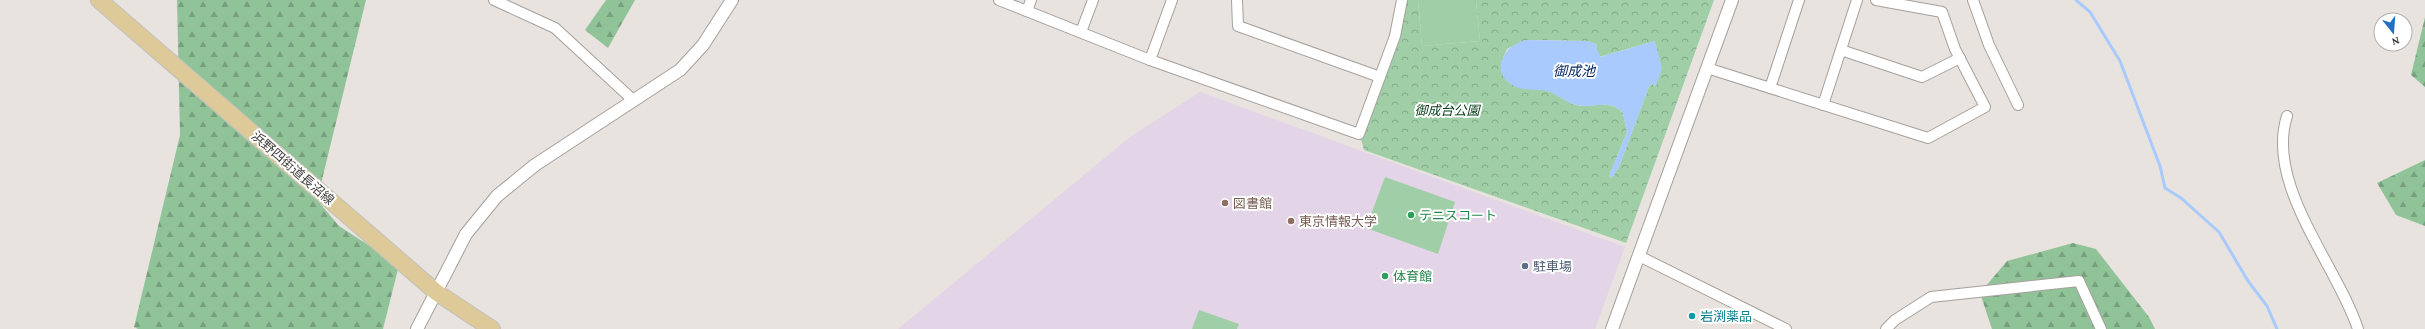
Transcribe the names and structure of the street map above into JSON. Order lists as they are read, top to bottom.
{
  "streets": {
    "main road": ["浜野四街道長沼線"]
  },
  "water": ["御成池"],
  "parks": ["御成台公園"],
  "places": [
    "図書館",
    "テニスコート",
    "東京情報大学",
    "駐車場",
    "体育館",
    "岩渕薬品"
  ],
  "north": "bottom"
}
